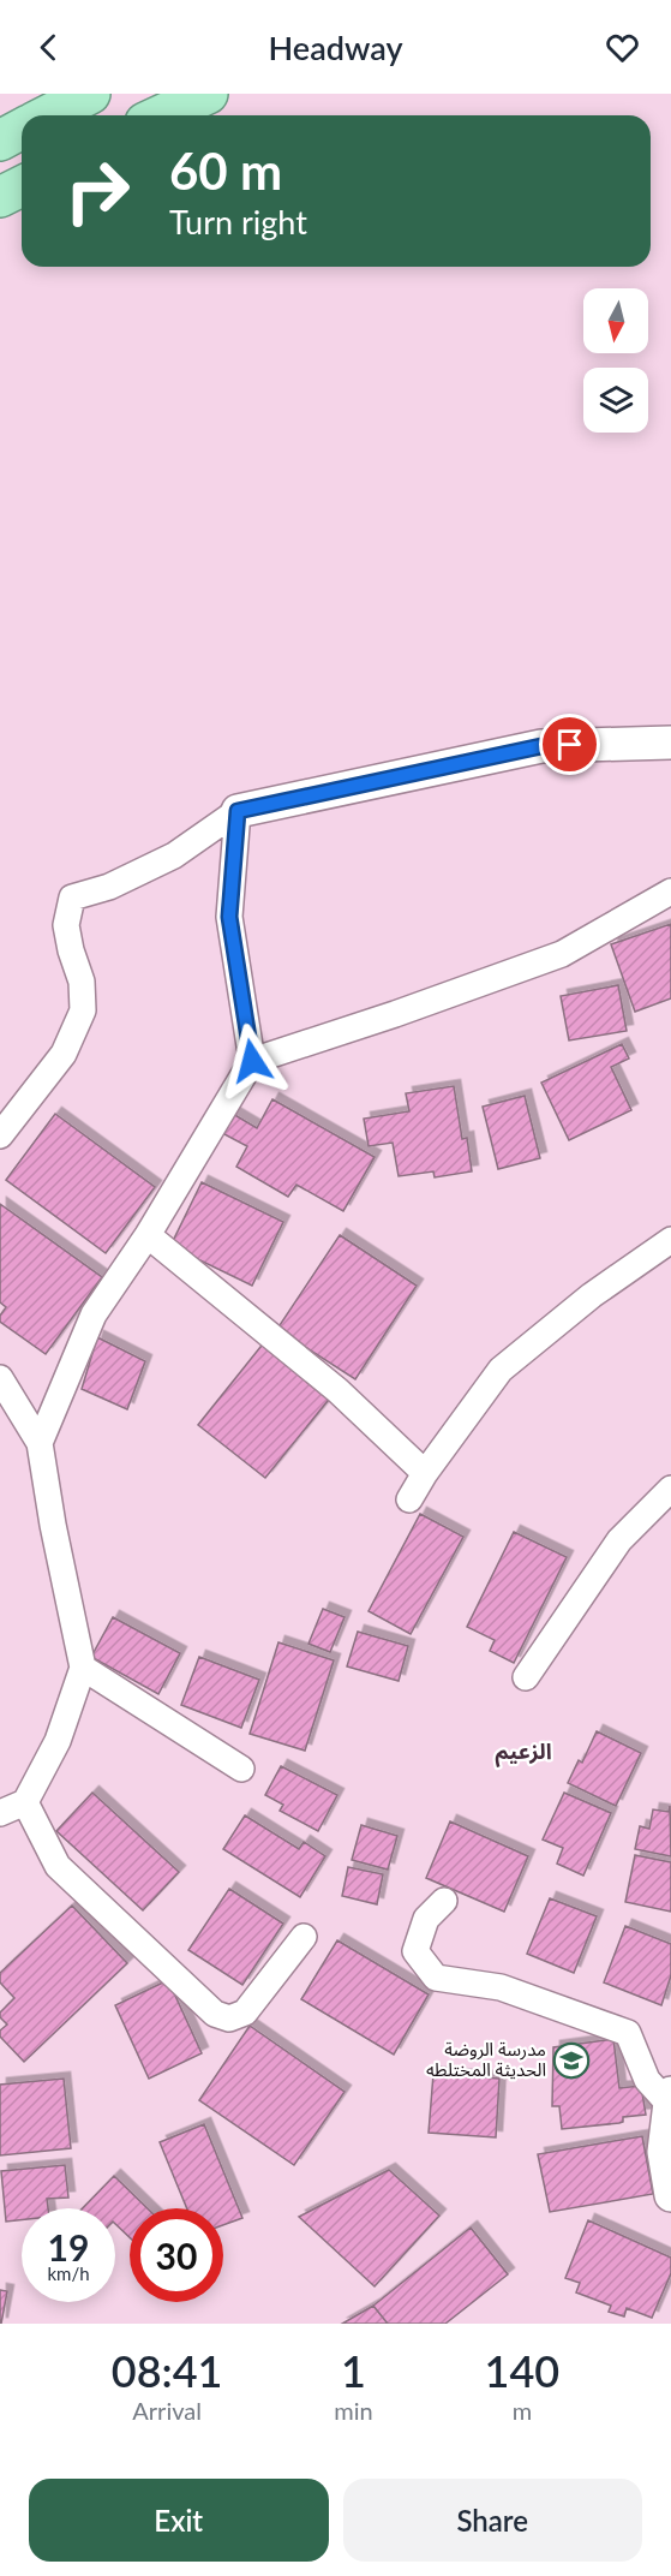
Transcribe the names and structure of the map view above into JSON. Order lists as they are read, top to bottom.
{
  "districts": ["الزعيم"],
  "places": {
    "school or university": ["مدرسة الروضة الحديثة المختلطه"]
  },
  "north": "bottom",
  "page": {
    "header": "Headway",
    "turn": ["60 m", "Turn right"],
    "speed": "19 km/h",
    "limit": "30",
    "eta": [
      "08:41",
      "Arrival",
      "1",
      "min",
      "140",
      "m"
    ],
    "buttons": ["Exit", "Share"]
  }
}
